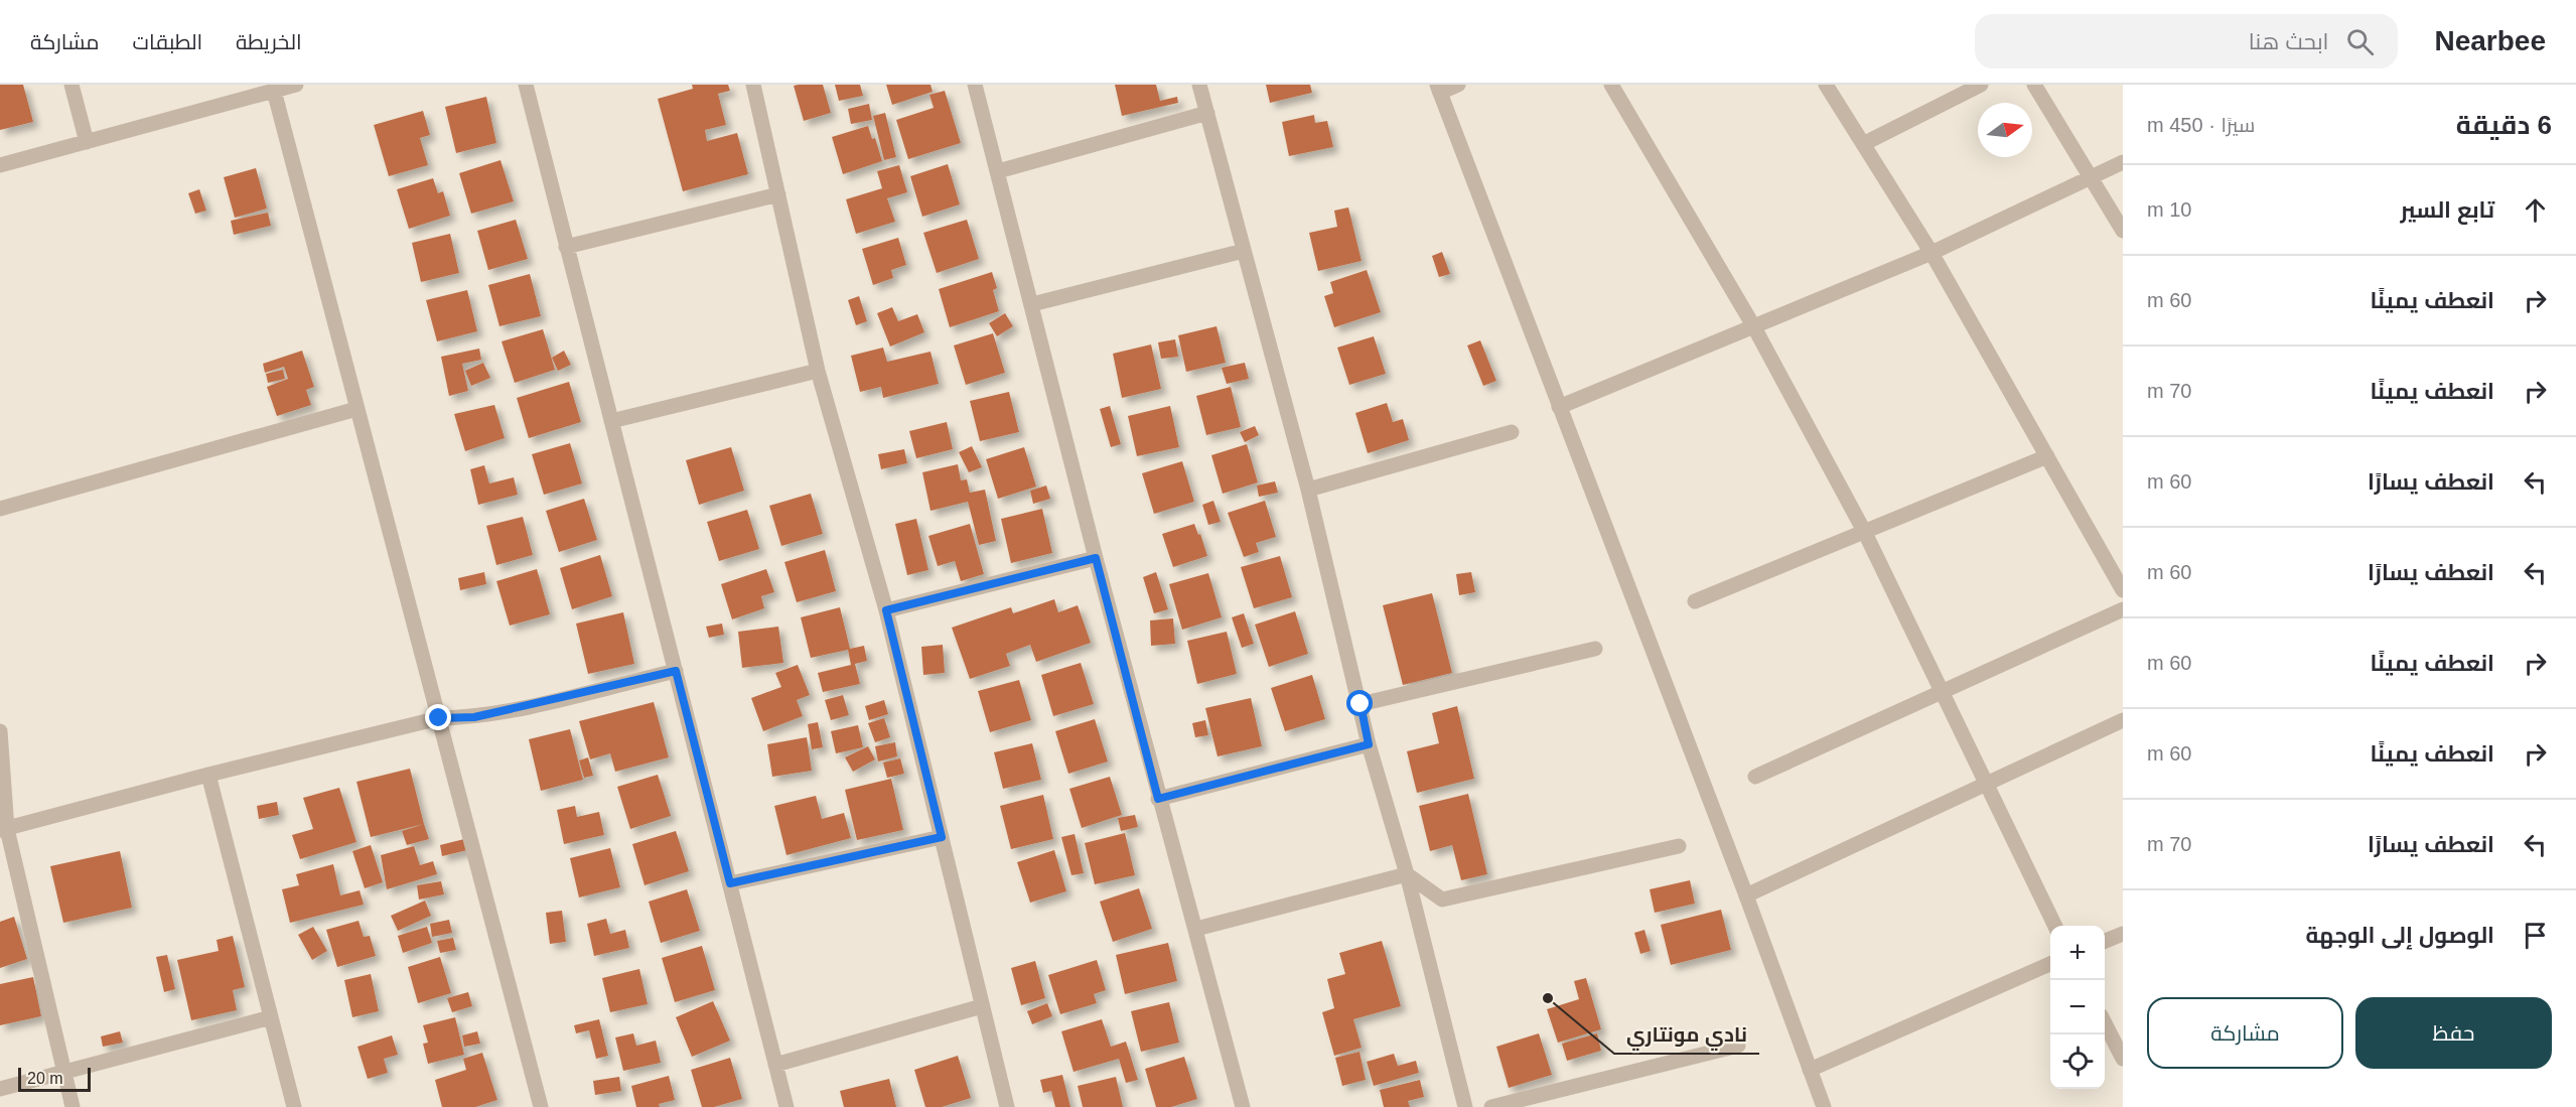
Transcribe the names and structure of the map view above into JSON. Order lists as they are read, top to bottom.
{
  "places": ["نادي مونتاري"],
  "scale_bar": "20 m",
  "north": "right",
  "page": {
    "header": "Nearbee",
    "search": "ابحث هنا",
    "nav": ["الخريطة", "الطبقات", "مشاركة"],
    "heading": ["6 دقيقة", "سيرًا · 450 m"],
    "list": [
      ["تابع السير", "10 m"],
      ["انعطف يمينًا", "60 m"],
      ["انعطف يمينًا", "70 m"],
      ["انعطف يسارًا", "60 m"],
      ["انعطف يسارًا", "60 m"],
      ["انعطف يمينًا", "60 m"],
      ["انعطف يمينًا", "60 m"],
      ["انعطف يسارًا", "70 m"],
      "الوصول إلى الوجهة"
    ],
    "map_buttons": ["+", "−"],
    "buttons": ["حفظ", "مشاركة"],
    "scale": "20 m"
  }
}
